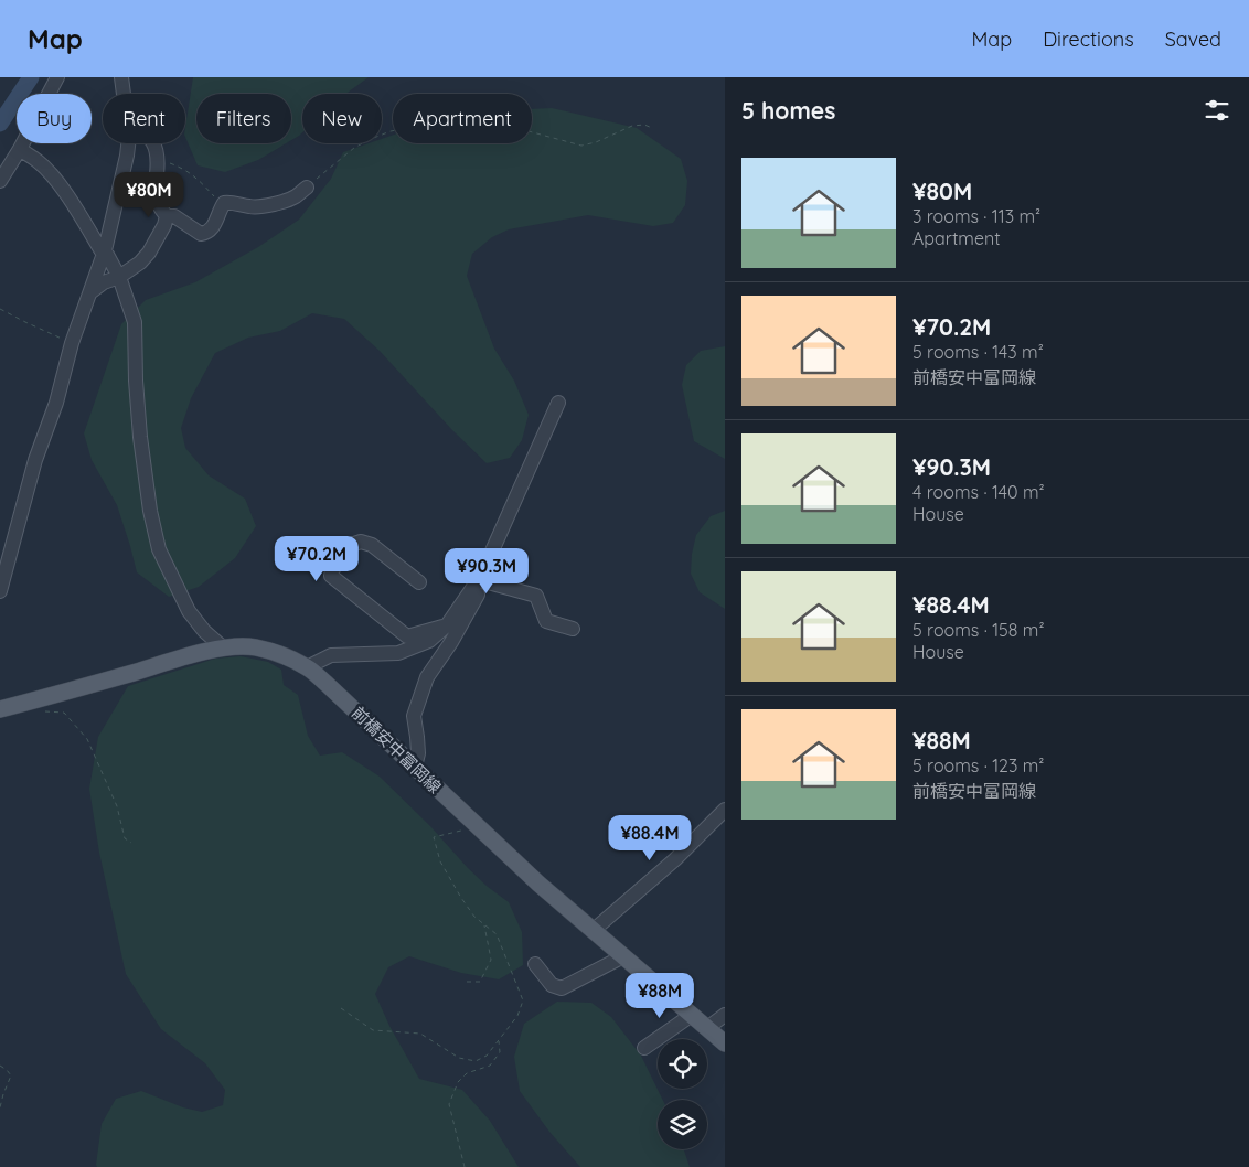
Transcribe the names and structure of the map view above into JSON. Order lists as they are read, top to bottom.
{
  "streets": {
    "main road": ["前橋安中富岡線"]
  },
  "page": {
    "header": "Map",
    "nav": ["Map", "Directions", "Saved"],
    "heading": "5 homes",
    "chip": [
      "Buy",
      "Rent",
      "Filters",
      "New",
      "Apartment"
    ],
    "list": [
      {
        "name": "¥80M",
        "note": "3 rooms · 113 m² · Apartment"
      },
      {
        "name": "¥70.2M",
        "note": "5 rooms · 143 m² · 前橋安中富岡線"
      },
      {
        "name": "¥90.3M",
        "note": "4 rooms · 140 m² · House"
      },
      {
        "name": "¥88.4M",
        "note": "5 rooms · 158 m² · House"
      },
      {
        "name": "¥88M",
        "note": "5 rooms · 123 m² · 前橋安中富岡線"
      }
    ],
    "price": [
      "¥80M",
      "¥70.2M",
      "¥90.3M",
      "¥88.4M",
      "¥88M"
    ]
  }
}
